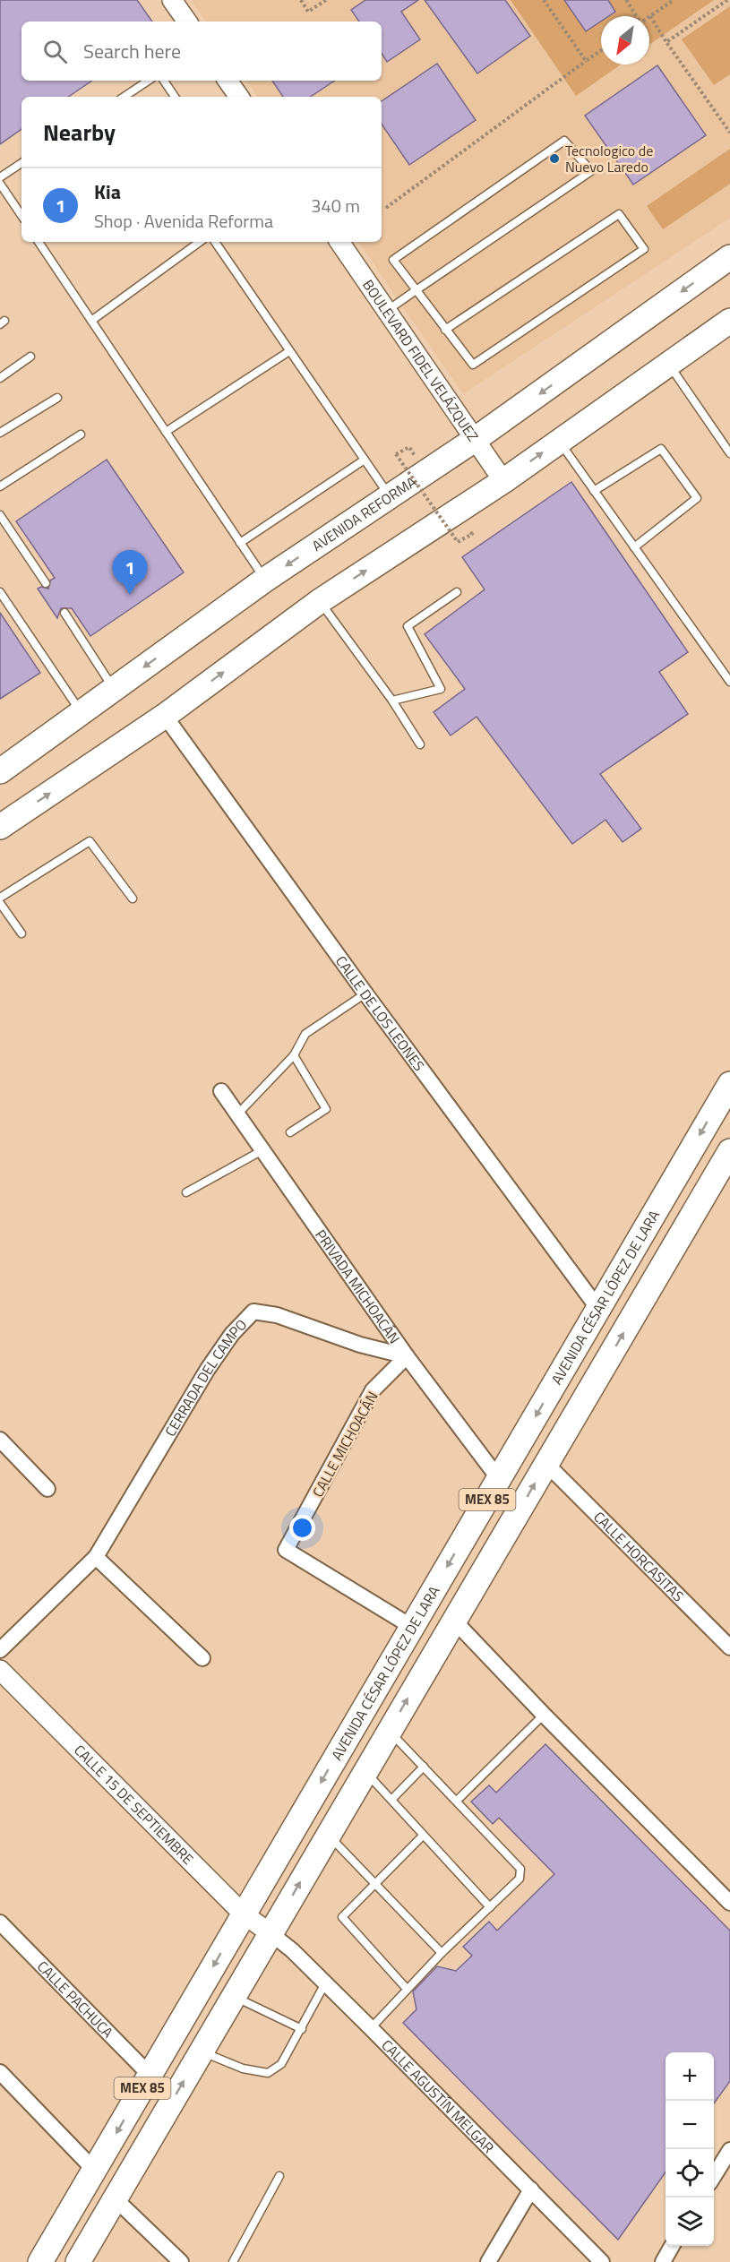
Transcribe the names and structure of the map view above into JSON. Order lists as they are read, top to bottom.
{
  "streets": {
    "main road": ["AVENIDA REFORMA", "AVENIDA CÉSAR LÓPEZ DE LARA", "MEX 85"],
    "street": [
      "BOULEVARD FIDEL VELÁZQUEZ",
      "CALLE DE LOS LEONES",
      "PRIVADA MICHOACÁN",
      "CERRADA DEL CAMPO",
      "CALLE MICHOACÁN",
      "CALLE HORCASITAS",
      "CALLE 15 DE SEPTIEMBRE",
      "CALLE PACHUCA",
      "CALLE AGUSTÍN MELGAR"
    ]
  },
  "crossings": [
    ["BOULEVARD FIDEL VELÁZQUEZ", "AVENIDA REFORMA"],
    ["CALLE DE LOS LEONES", "AVENIDA CÉSAR LÓPEZ DE LARA"],
    ["PRIVADA MICHOACÁN", "AVENIDA CÉSAR LÓPEZ DE LARA"],
    ["PRIVADA MICHOACÁN", "CERRADA DEL CAMPO"],
    ["PRIVADA MICHOACÁN", "CALLE MICHOACÁN"],
    ["AVENIDA CÉSAR LÓPEZ DE LARA", "CALLE MICHOACÁN"],
    ["AVENIDA CÉSAR LÓPEZ DE LARA", "CALLE 15 DE SEPTIEMBRE"],
    ["AVENIDA CÉSAR LÓPEZ DE LARA", "CALLE PACHUCA"],
    ["CERRADA DEL CAMPO", "CALLE MICHOACÁN"],
    ["MEX 85", "CALLE HORCASITAS"],
    ["MEX 85", "CALLE 15 DE SEPTIEMBRE"],
    ["MEX 85", "CALLE AGUSTÍN MELGAR"],
    ["CALLE 15 DE SEPTIEMBRE", "CALLE AGUSTÍN MELGAR"]
  ],
  "places": ["Tecnologico de Nuevo Laredo"],
  "north": "bottom left",
  "page": {
    "search": "Search here",
    "heading": "Nearby",
    "list": [
      {
        "mark": "1",
        "name": "Kia",
        "note": "Shop · Avenida Reforma",
        "value": "340 m"
      }
    ],
    "pins": "1",
    "map_buttons": ["+", "−"]
  }
}
